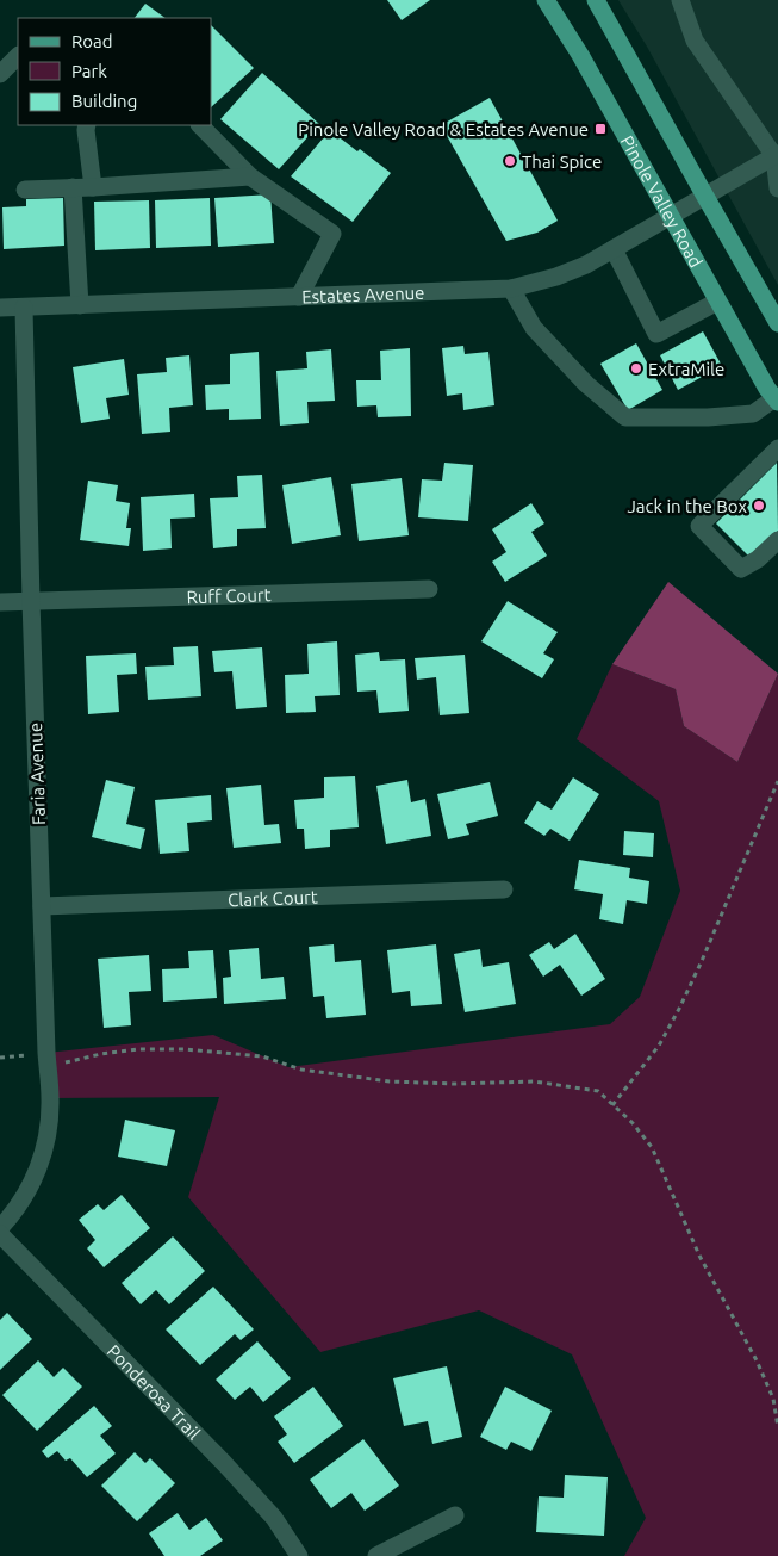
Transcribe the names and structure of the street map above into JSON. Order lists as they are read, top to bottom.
{
  "streets": {
    "main road": ["Pinole Valley Road"],
    "street": [
      "Estates Avenue",
      "Ruff Court",
      "Faria Avenue",
      "Clark Court",
      "Ponderosa Trail"
    ]
  },
  "crossings": [
    ["Pinole Valley Road", "Estates Avenue"],
    ["Estates Avenue", "Faria Avenue"],
    ["Ruff Court", "Faria Avenue"],
    ["Faria Avenue", "Clark Court"]
  ],
  "places": {
    "transit": ["Pinole Valley Road & Estates Avenue"],
    "other": ["Thai Spice", "ExtraMile", "Jack in the Box"]
  },
  "legend": ["Road", "Park", "Building"]
}
